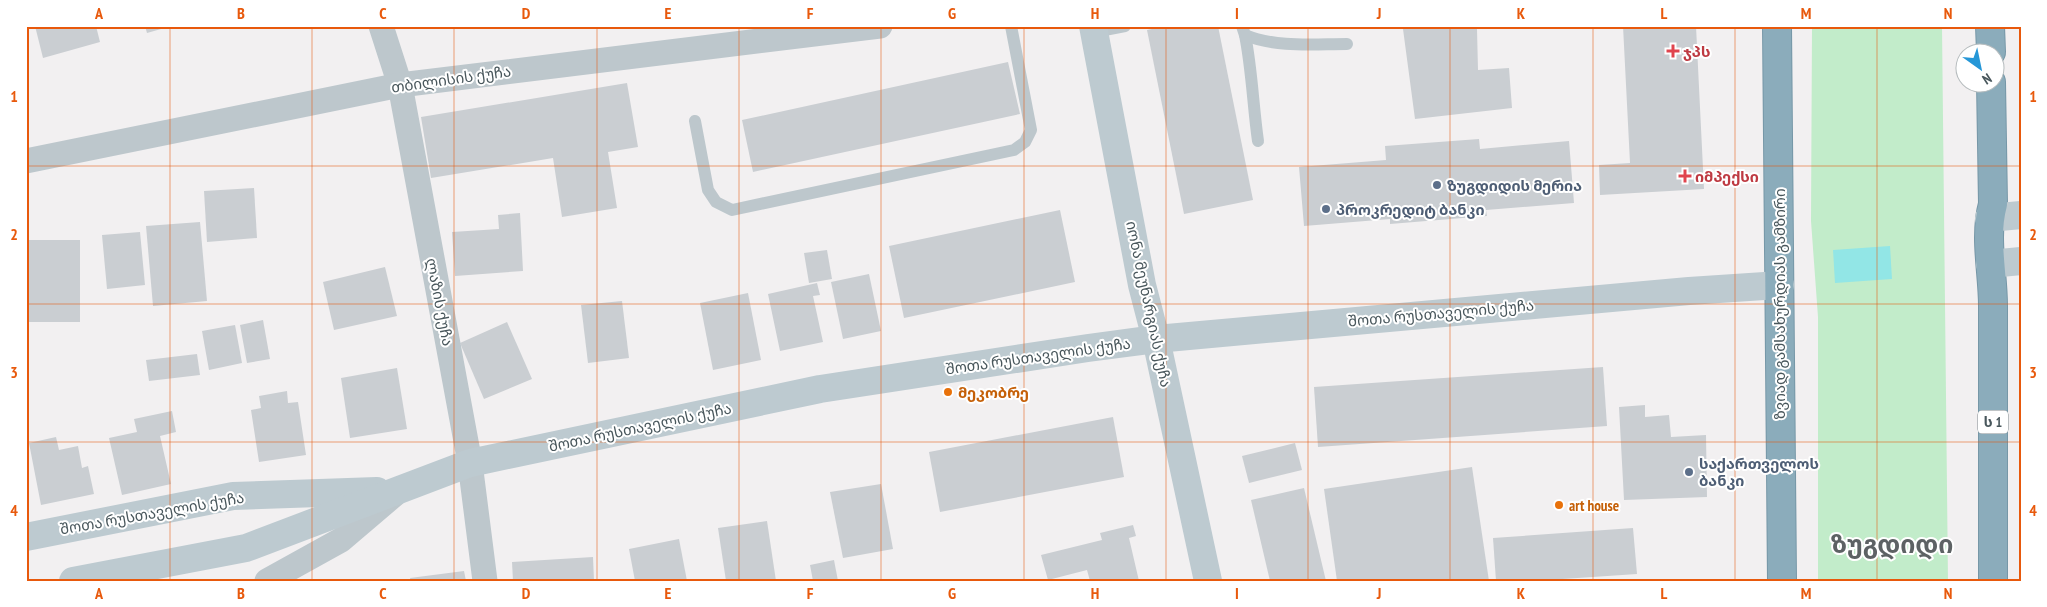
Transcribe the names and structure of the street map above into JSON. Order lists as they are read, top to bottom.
{
  "streets": {
    "highway": ["ზვიად გამსახურდიას გამზირი", "ს 1"],
    "street": [
      "თბილისის ქუჩა",
      "ლაზის ქუჩა",
      "იონა მეუნარგიას ქუჩა",
      "შოთა რუსთაველის ქუჩა"
    ]
  },
  "crossings": [
    ["თბილისის ქუჩა", "ლაზის ქუჩა"],
    ["ლაზის ქუჩა", "შოთა რუსთაველის ქუჩა"],
    ["იონა მეუნარგიას ქუჩა", "შოთა რუსთაველის ქუჩა"],
    ["ზვიად გამსახურდიას გამზირი", "შოთა რუსთაველის ქუჩა"]
  ],
  "districts": ["ზუგდიდი"],
  "places": {
    "health": ["ჯპს", "იმპექსი"],
    "other": [
      "ზუგდიდის მერია",
      "პროკრედიტ ბანკი",
      "მეკობრე",
      "საქართველოს ბანკი",
      "art house"
    ]
  },
  "north": "bottom right",
  "grid": {
    "columns": [
      "A",
      "B",
      "C",
      "D",
      "E",
      "F",
      "G",
      "H",
      "I",
      "J",
      "K",
      "L",
      "M",
      "N"
    ],
    "rows": [
      "1",
      "2",
      "3",
      "4"
    ]
  }
}
